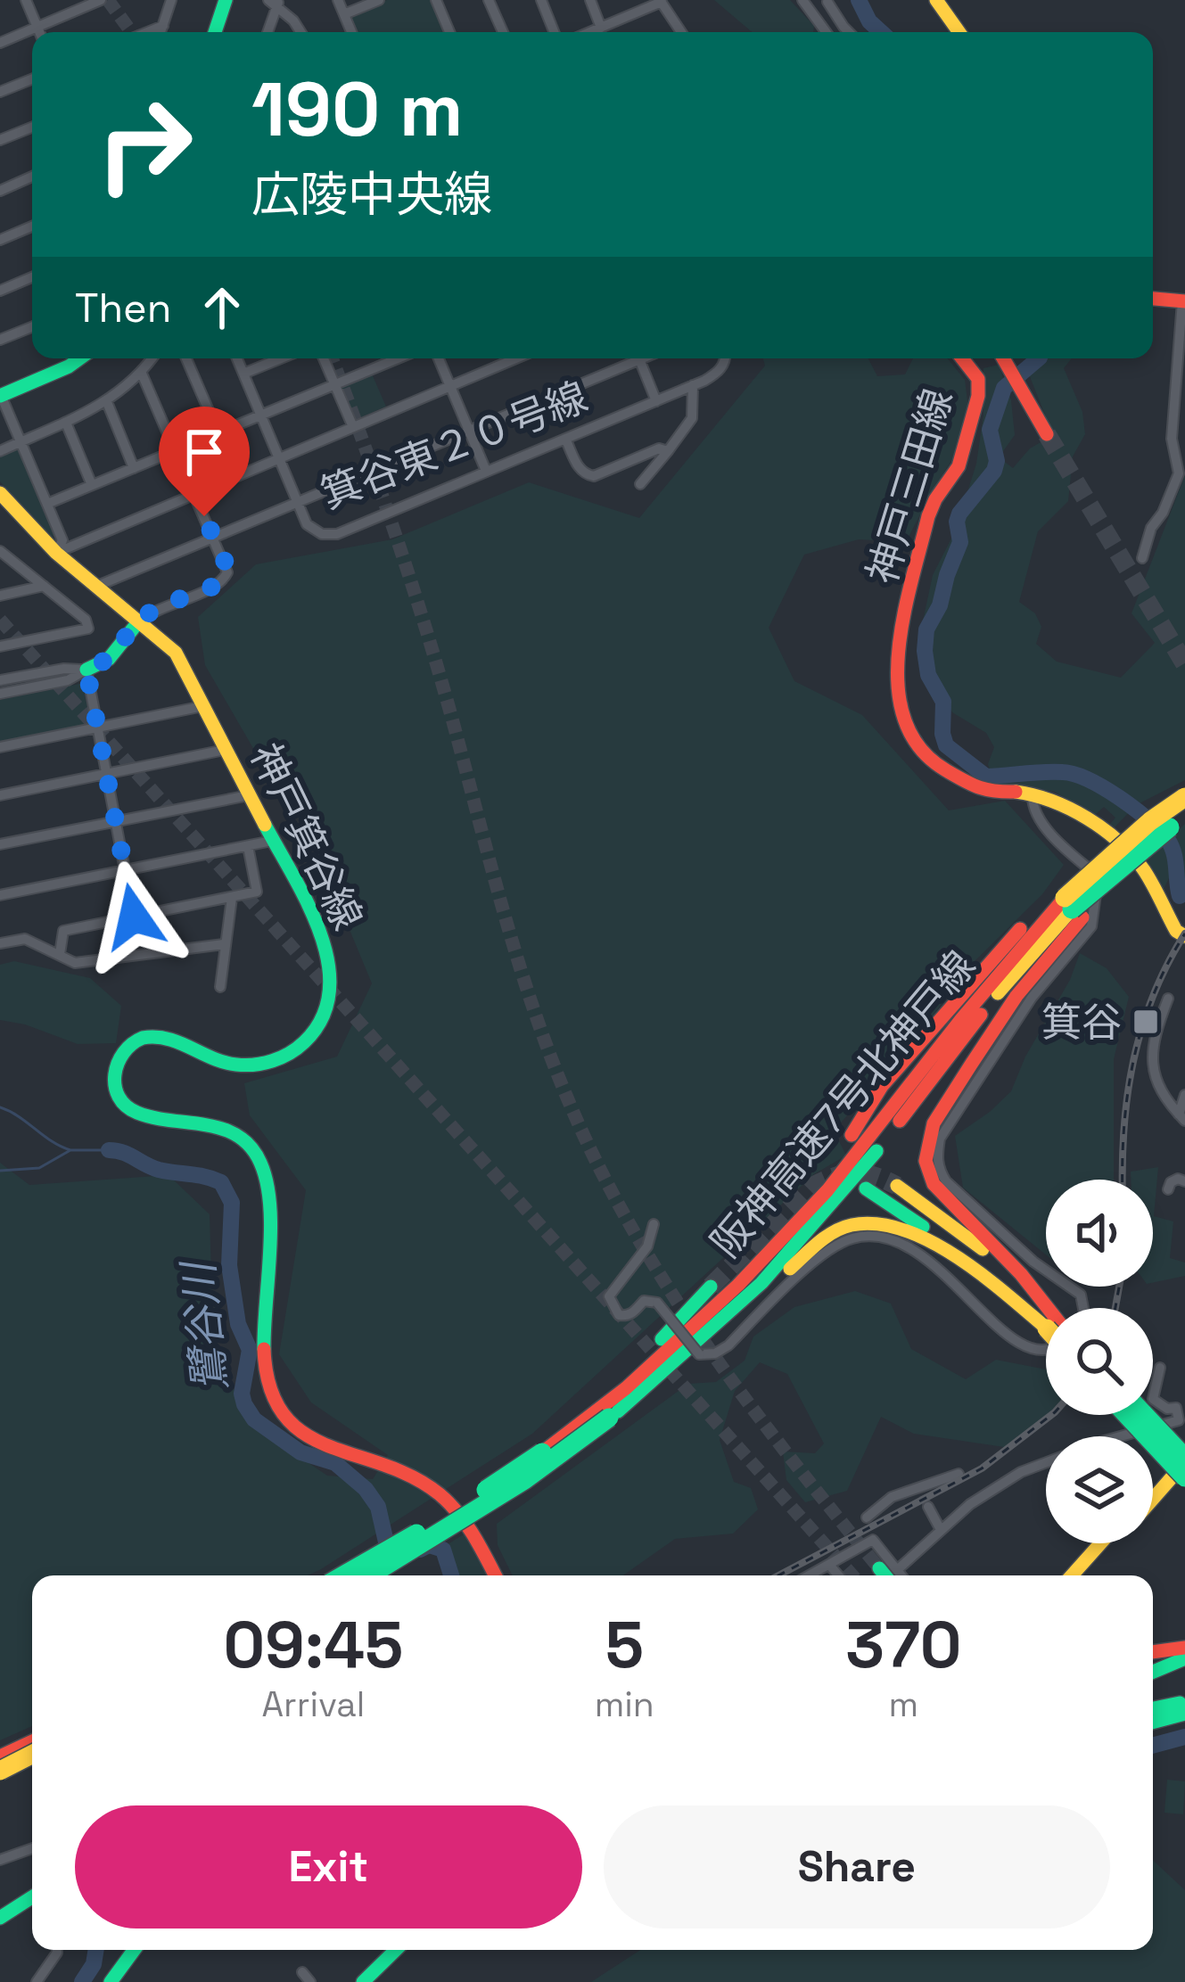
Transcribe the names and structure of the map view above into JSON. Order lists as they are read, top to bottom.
{
  "streets": {
    "main road": ["神戸三田線", "神戸箕谷線", "阪神高速7号北神戸線"],
    "street": ["箕谷東２０号線"]
  },
  "water": ["鷺谷川"],
  "places": {
    "transit": ["箕谷"]
  },
  "page": {
    "turn": ["190 m", "広陵中央線"],
    "then": "Then",
    "eta": [
      "09:45",
      "Arrival",
      "5",
      "min",
      "370",
      "m"
    ],
    "buttons": ["Exit", "Share"]
  }
}
